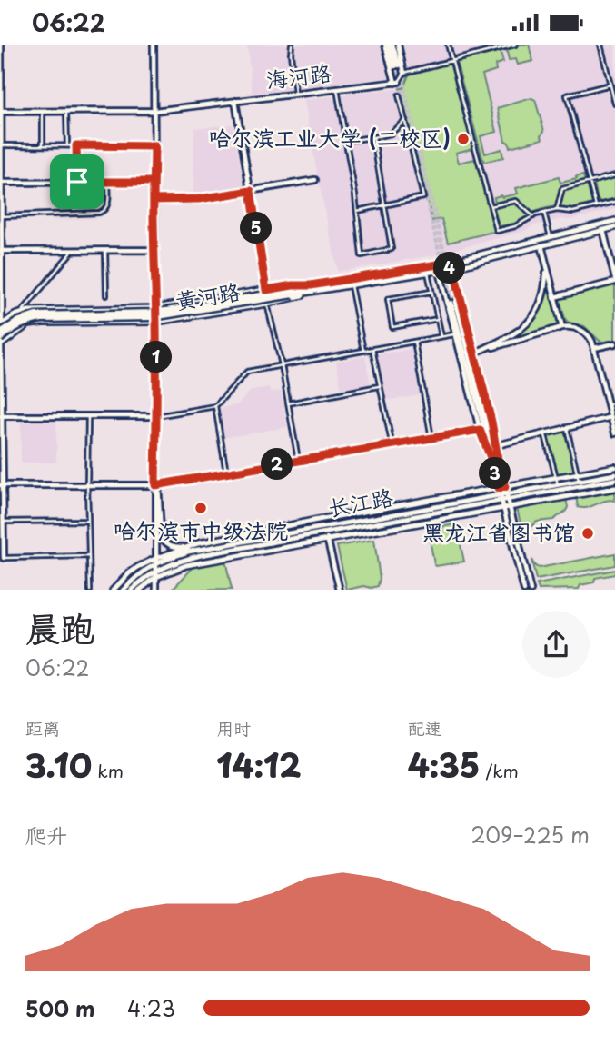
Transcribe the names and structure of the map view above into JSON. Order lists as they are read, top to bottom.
{
  "streets": {
    "main road": ["黄河路", "长江路"],
    "street": ["海河路"]
  },
  "places": ["哈尔滨工业大学 (二校区)", "哈尔滨市中级法院", "黑龙江省图书馆"],
  "page": {
    "status": "06:22",
    "pins": [
      "5",
      "4",
      "1",
      "2",
      "3"
    ],
    "heading": ["晨跑", "06:22"],
    "stats": [
      ["距离", "3.10 km"],
      ["用时", "14:12"],
      ["配速", "4:35 /km"]
    ],
    "chart": ["爬升", "209–225 m"],
    "list": [
      {
        "name": "500 m",
        "note": "4:23"
      }
    ]
  }
}
